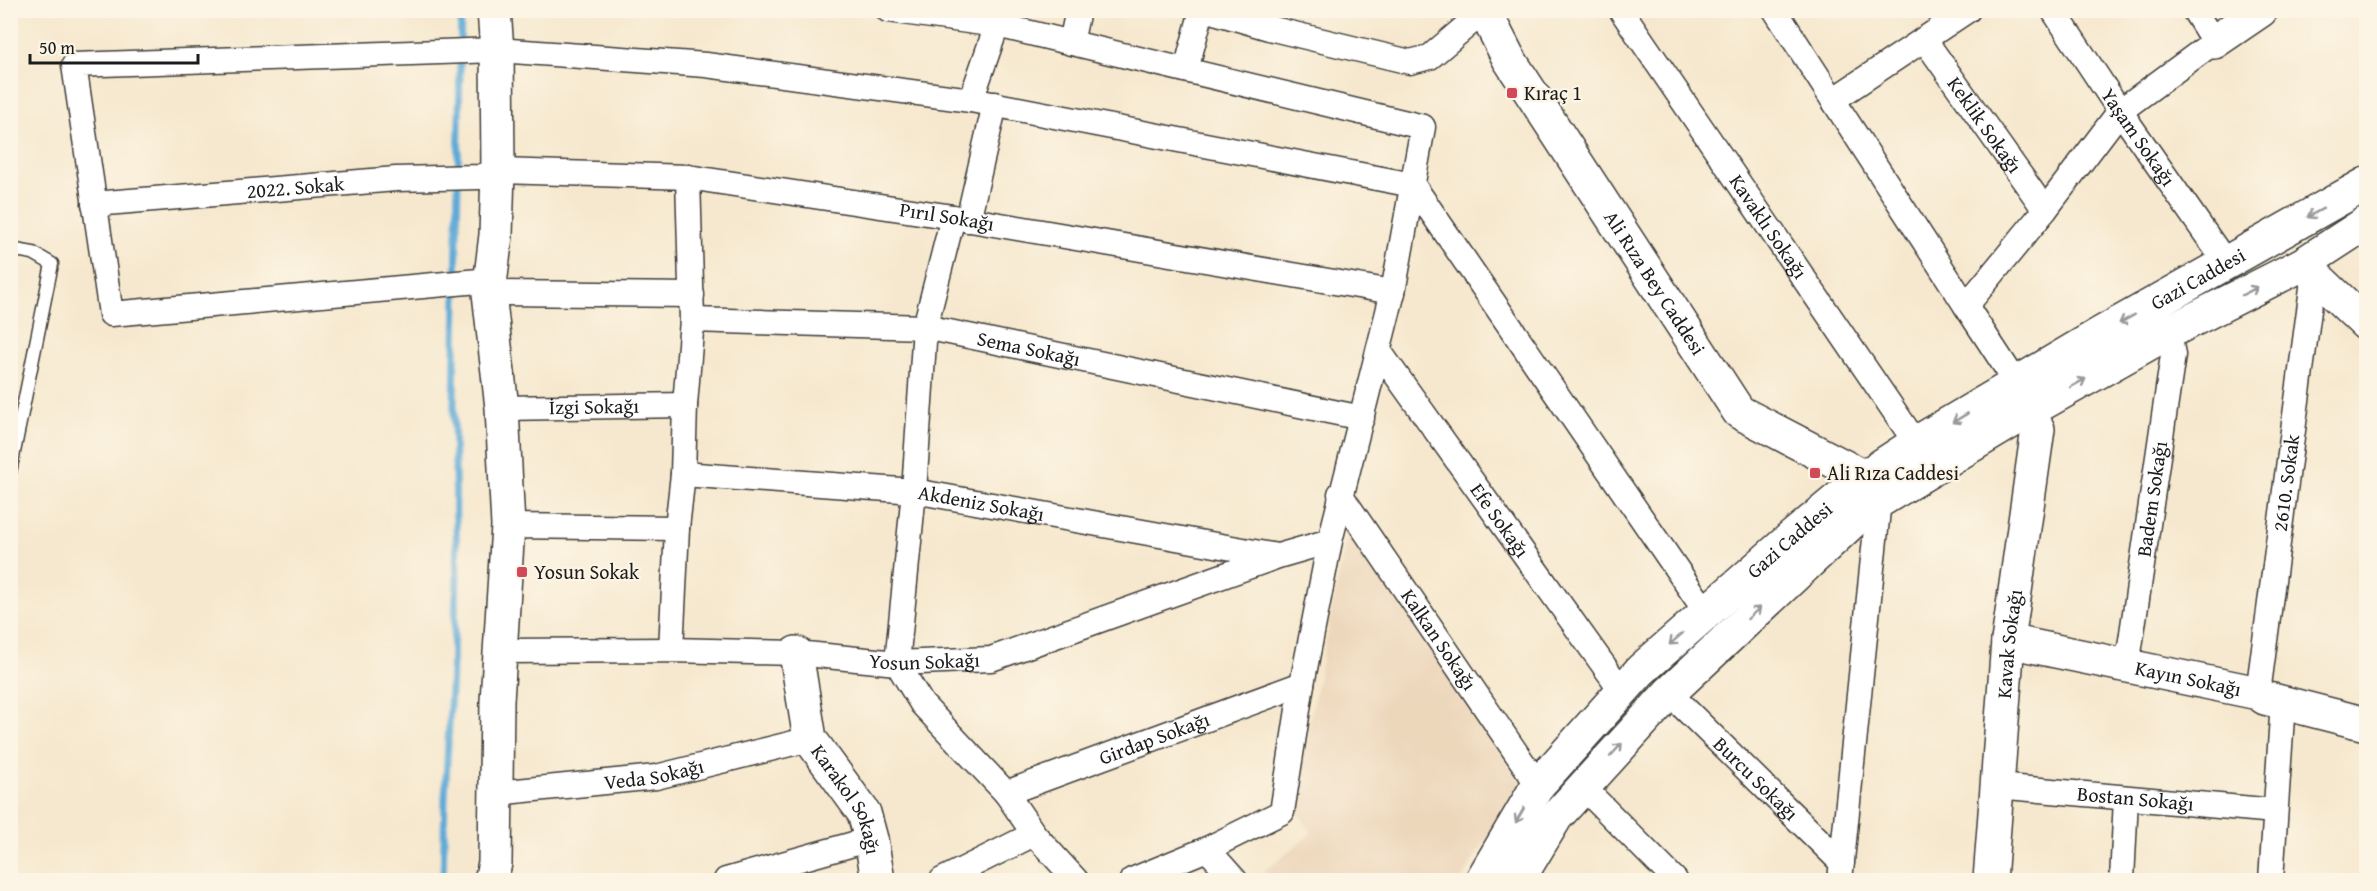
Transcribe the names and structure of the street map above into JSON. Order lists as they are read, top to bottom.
{
  "streets": {
    "street": [
      "Keklik Sokağı",
      "Yaşam Sokağı",
      "2022. Sokak",
      "Pırıl Sokağı",
      "Kavaklı Sokağı",
      "Gazi Caddesi",
      "Ali Rıza Bey Caddesi",
      "Sema Sokağı",
      "İzgi Sokağı",
      "2610. Sokak",
      "Badem Sokağı",
      "Akdeniz Sokağı",
      "Efe Sokağı",
      "Kalkan Sokağı",
      "Kavak Sokağı",
      "Yosun Sokağı",
      "Kayın Sokağı",
      "Girdap Sokağı",
      "Veda Sokağı",
      "Burcu Sokağı",
      "Bostan Sokağı",
      "Karakol Sokağı"
    ]
  },
  "crossings": [
    ["Yaşam Sokağı", "Gazi Caddesi"],
    ["2022. Sokak", "Pırıl Sokağı"],
    ["Kavaklı Sokağı", "Gazi Caddesi"],
    ["Gazi Caddesi", "Ali Rıza Bey Caddesi"],
    ["Gazi Caddesi", "2610. Sokak"],
    ["Gazi Caddesi", "Badem Sokağı"],
    ["Gazi Caddesi", "Efe Sokağı"],
    ["Gazi Caddesi", "Kalkan Sokağı"],
    ["Gazi Caddesi", "Kavak Sokağı"],
    ["Gazi Caddesi", "Burcu Sokağı"],
    ["2610. Sokak", "Kayın Sokağı"],
    ["2610. Sokak", "Bostan Sokağı"],
    ["Badem Sokağı", "Kayın Sokağı"],
    ["Akdeniz Sokağı", "Yosun Sokağı"],
    ["Kavak Sokağı", "Kayın Sokağı"],
    ["Kavak Sokağı", "Bostan Sokağı"],
    ["Yosun Sokağı", "Karakol Sokağı"],
    ["Veda Sokağı", "Karakol Sokağı"]
  ],
  "places": {
    "transit": ["Kıraç 1", "Ali Rıza Caddesi", "Yosun Sokak"]
  },
  "scale_bar": "50 m"
}
